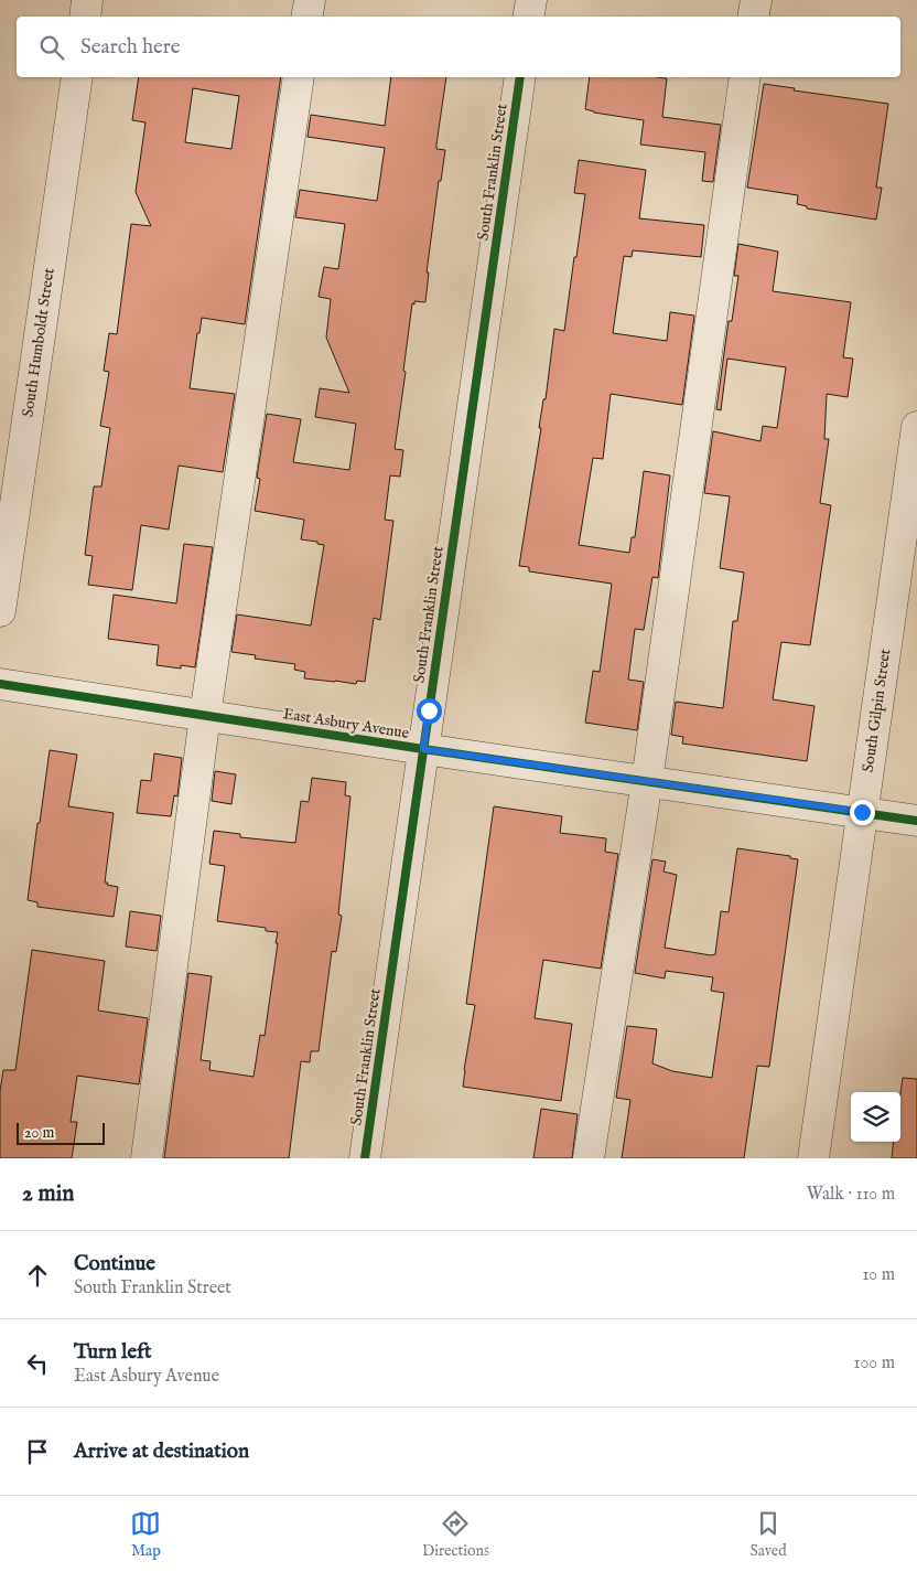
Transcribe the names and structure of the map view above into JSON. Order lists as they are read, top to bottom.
{
  "streets": {
    "street": [
      "South Franklin Street",
      "South Humboldt Street",
      "South Gilpin Street",
      "East Asbury Avenue"
    ]
  },
  "crossings": [
    ["South Franklin Street", "East Asbury Avenue"],
    ["South Gilpin Street", "East Asbury Avenue"]
  ],
  "scale_bar": "20 m",
  "page": {
    "search": "Search here",
    "scale": "20 m",
    "heading": ["2 min", "Walk · 110 m"],
    "list": [
      ["Continue", "South Franklin Street", "10 m"],
      ["Turn left", "East Asbury Avenue", "100 m"],
      "Arrive at destination"
    ],
    "nav": ["Map", "Directions", "Saved"]
  }
}
